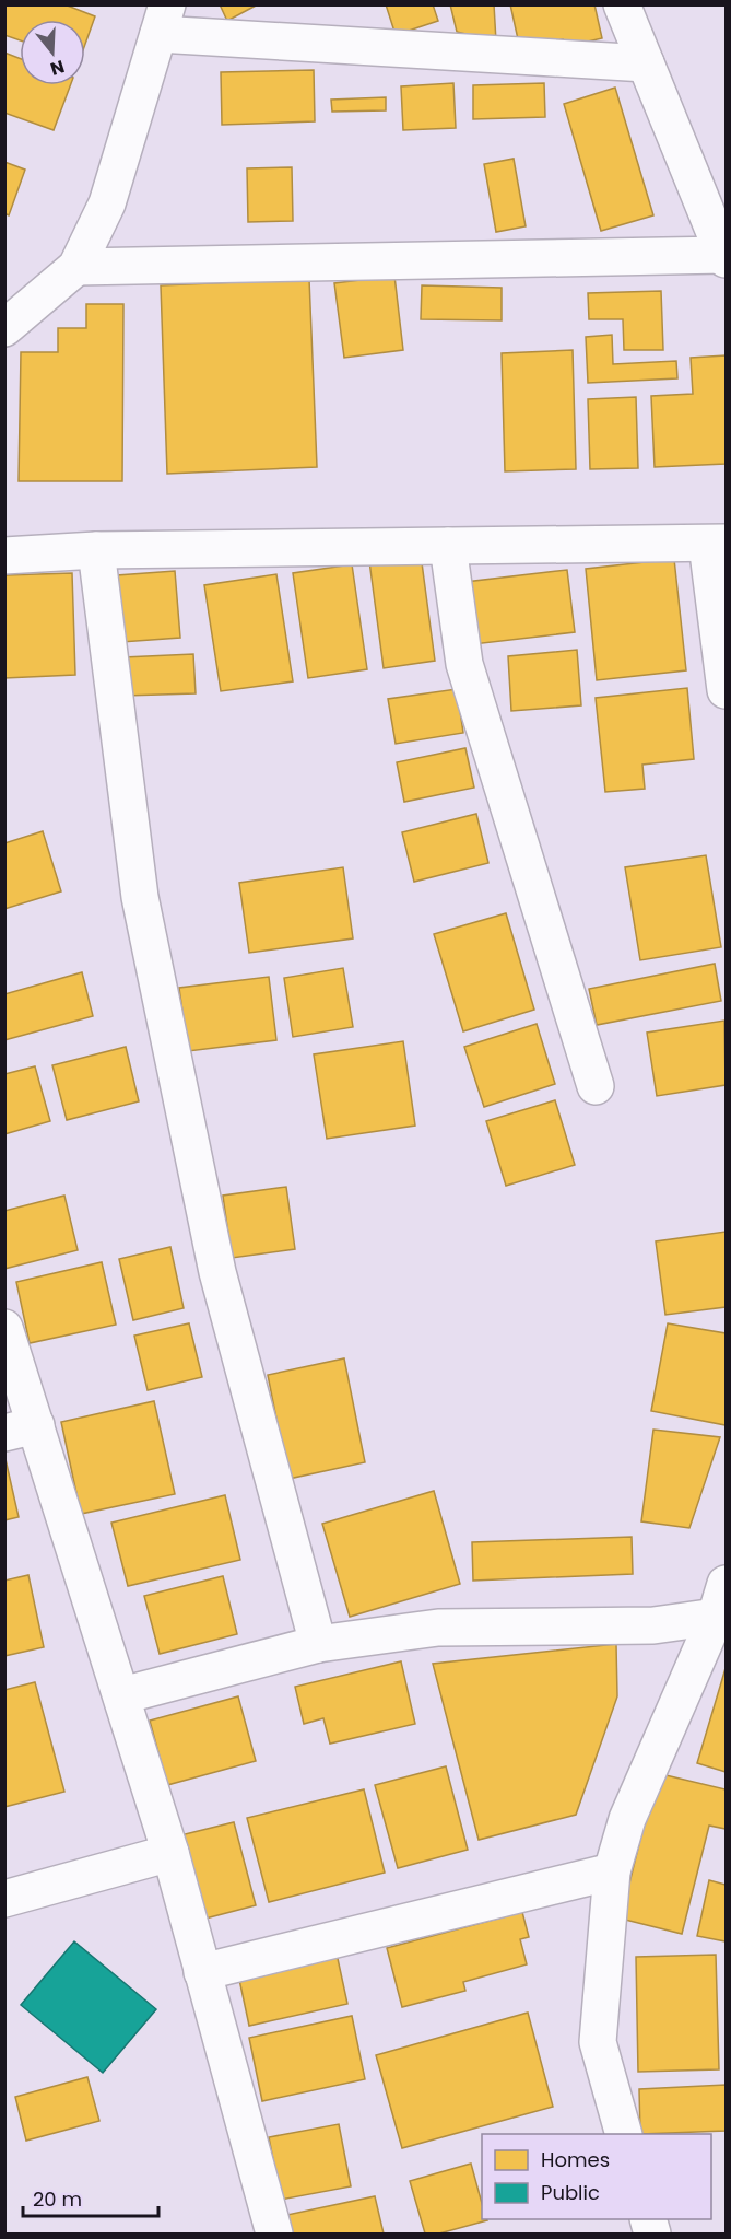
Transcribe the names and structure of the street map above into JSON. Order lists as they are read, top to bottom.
{
  "legend": ["Homes", "Public"],
  "scale_bar": "20 m",
  "north": "bottom"
}
